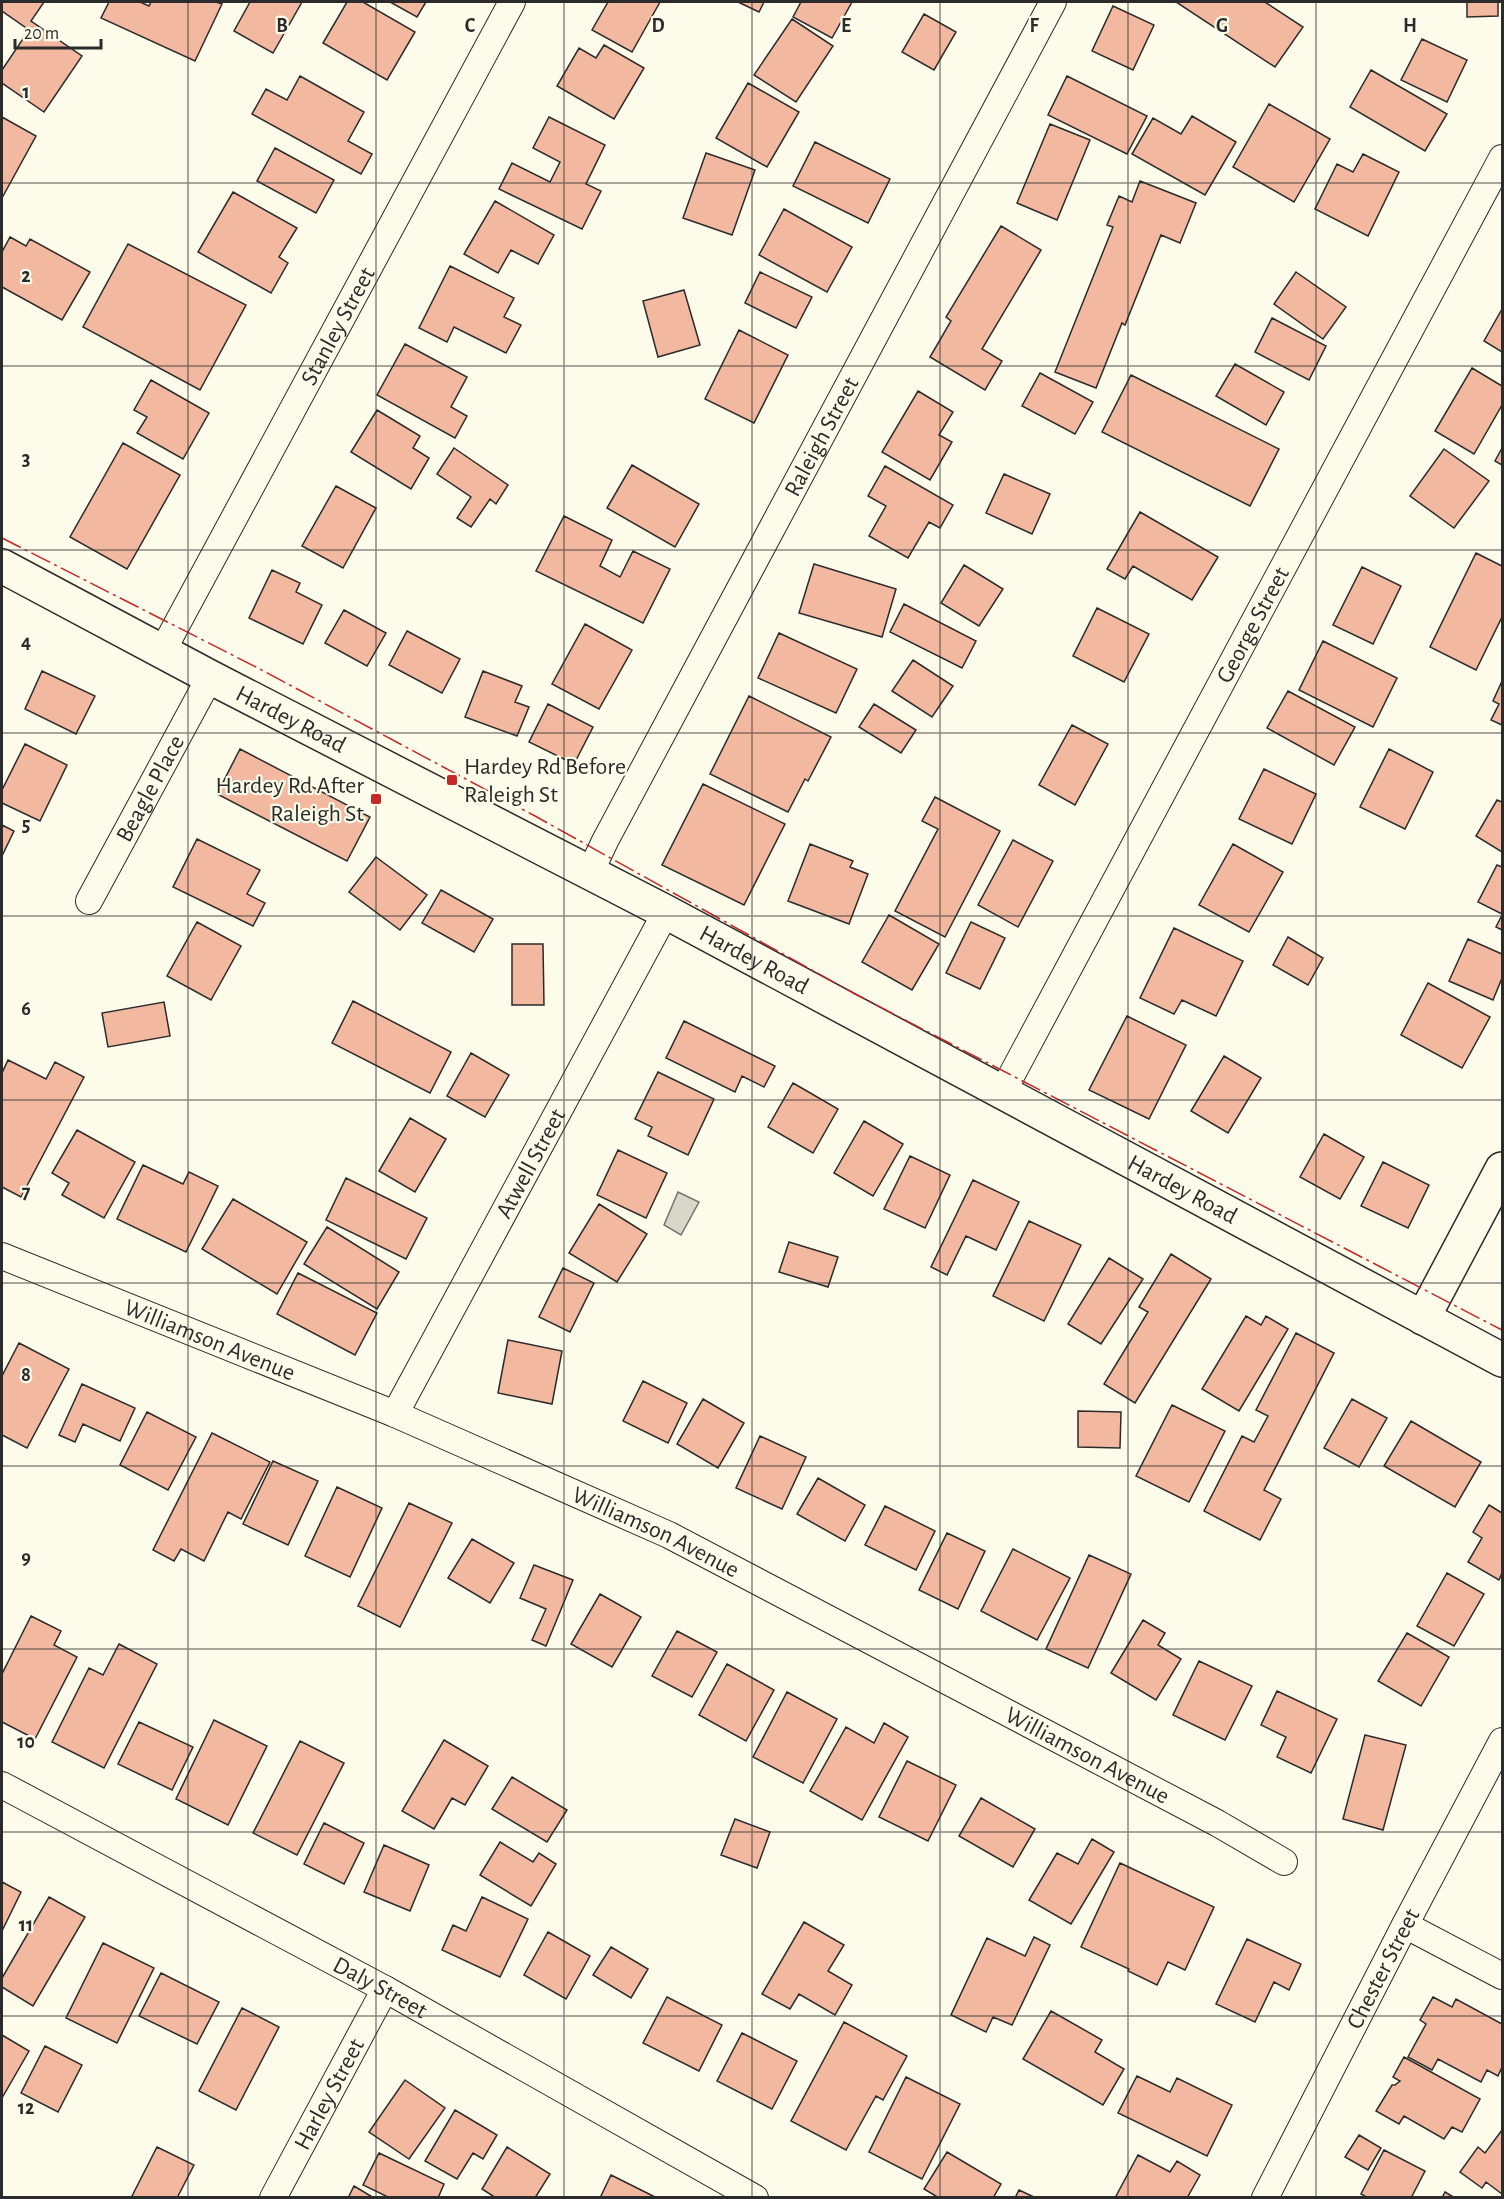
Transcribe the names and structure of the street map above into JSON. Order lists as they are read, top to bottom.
{
  "streets": {
    "main road": ["Hardey Road"],
    "street": [
      "Stanley Street",
      "Raleigh Street",
      "George Street",
      "Beagle Place",
      "Atwell Street",
      "Williamson Avenue",
      "Chester Street",
      "Daly Street",
      "Harley Street"
    ]
  },
  "crossings": [
    ["Stanley Street", "Hardey Road"],
    ["Raleigh Street", "Hardey Road"],
    ["George Street", "Hardey Road"],
    ["Hardey Road", "Beagle Place"],
    ["Hardey Road", "Atwell Street"],
    ["Atwell Street", "Williamson Avenue"],
    ["Daly Street", "Harley Street"]
  ],
  "places": {
    "transit": ["Hardey Rd Before Raleigh St", "Hardey Rd After Raleigh St"]
  },
  "scale_bar": "20 m",
  "grid": {
    "columns": [
      "B",
      "C",
      "D",
      "E",
      "F",
      "G",
      "H"
    ],
    "rows": [
      "1",
      "2",
      "3",
      "4",
      "5",
      "6",
      "7",
      "8",
      "9",
      "10",
      "11",
      "12"
    ]
  }
}
